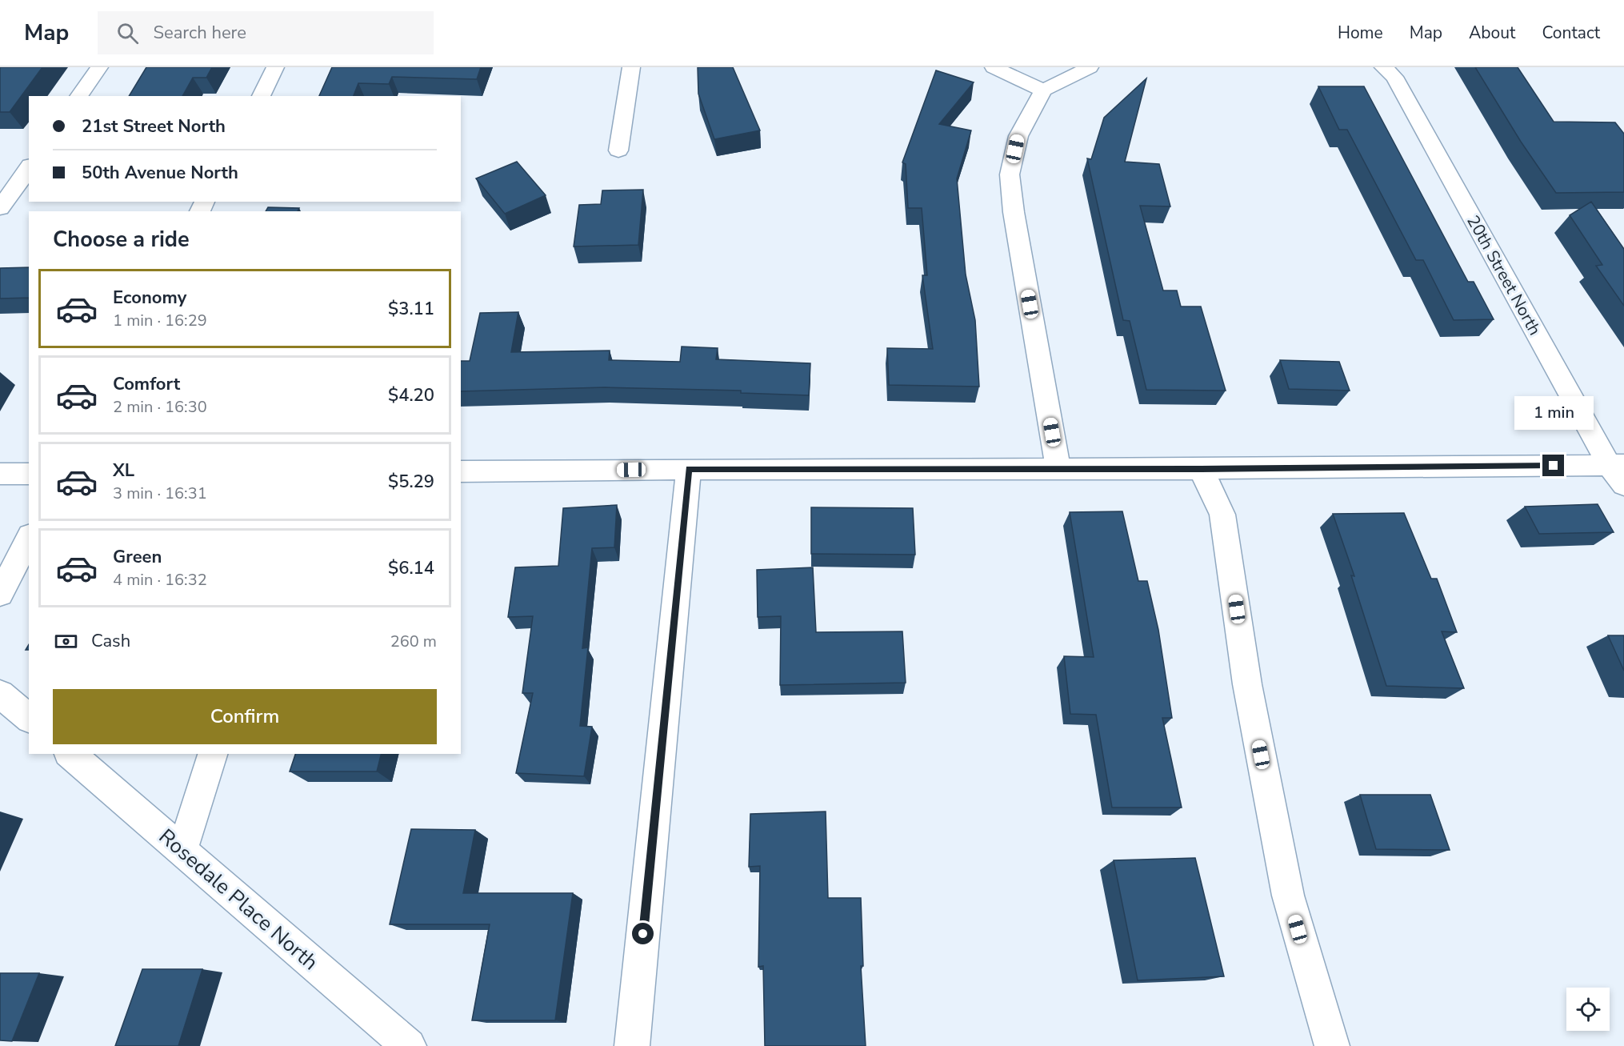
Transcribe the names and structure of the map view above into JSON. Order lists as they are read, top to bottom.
{
  "streets": {
    "street": ["20th Street North", "Rosedale Place North"]
  },
  "page": {
    "header": "Map",
    "search": "Search here",
    "nav": [
      "Home",
      "Map",
      "About",
      "Contact"
    ],
    "banner": ["21st Street North", "50th Avenue North"],
    "heading": "Choose a ride",
    "list": [
      {
        "name": "Economy",
        "note": "1 min · 16:29",
        "value": "$3.11"
      },
      {
        "name": "Comfort",
        "note": "2 min · 16:30",
        "value": "$4.20"
      },
      {
        "name": "XL",
        "note": "3 min · 16:31",
        "value": "$5.29"
      },
      {
        "name": "Green",
        "note": "4 min · 16:32",
        "value": "$6.14"
      }
    ],
    "bubble": "1 min",
    "pay": ["Cash", "260 m"],
    "buttons": "Confirm"
  }
}
